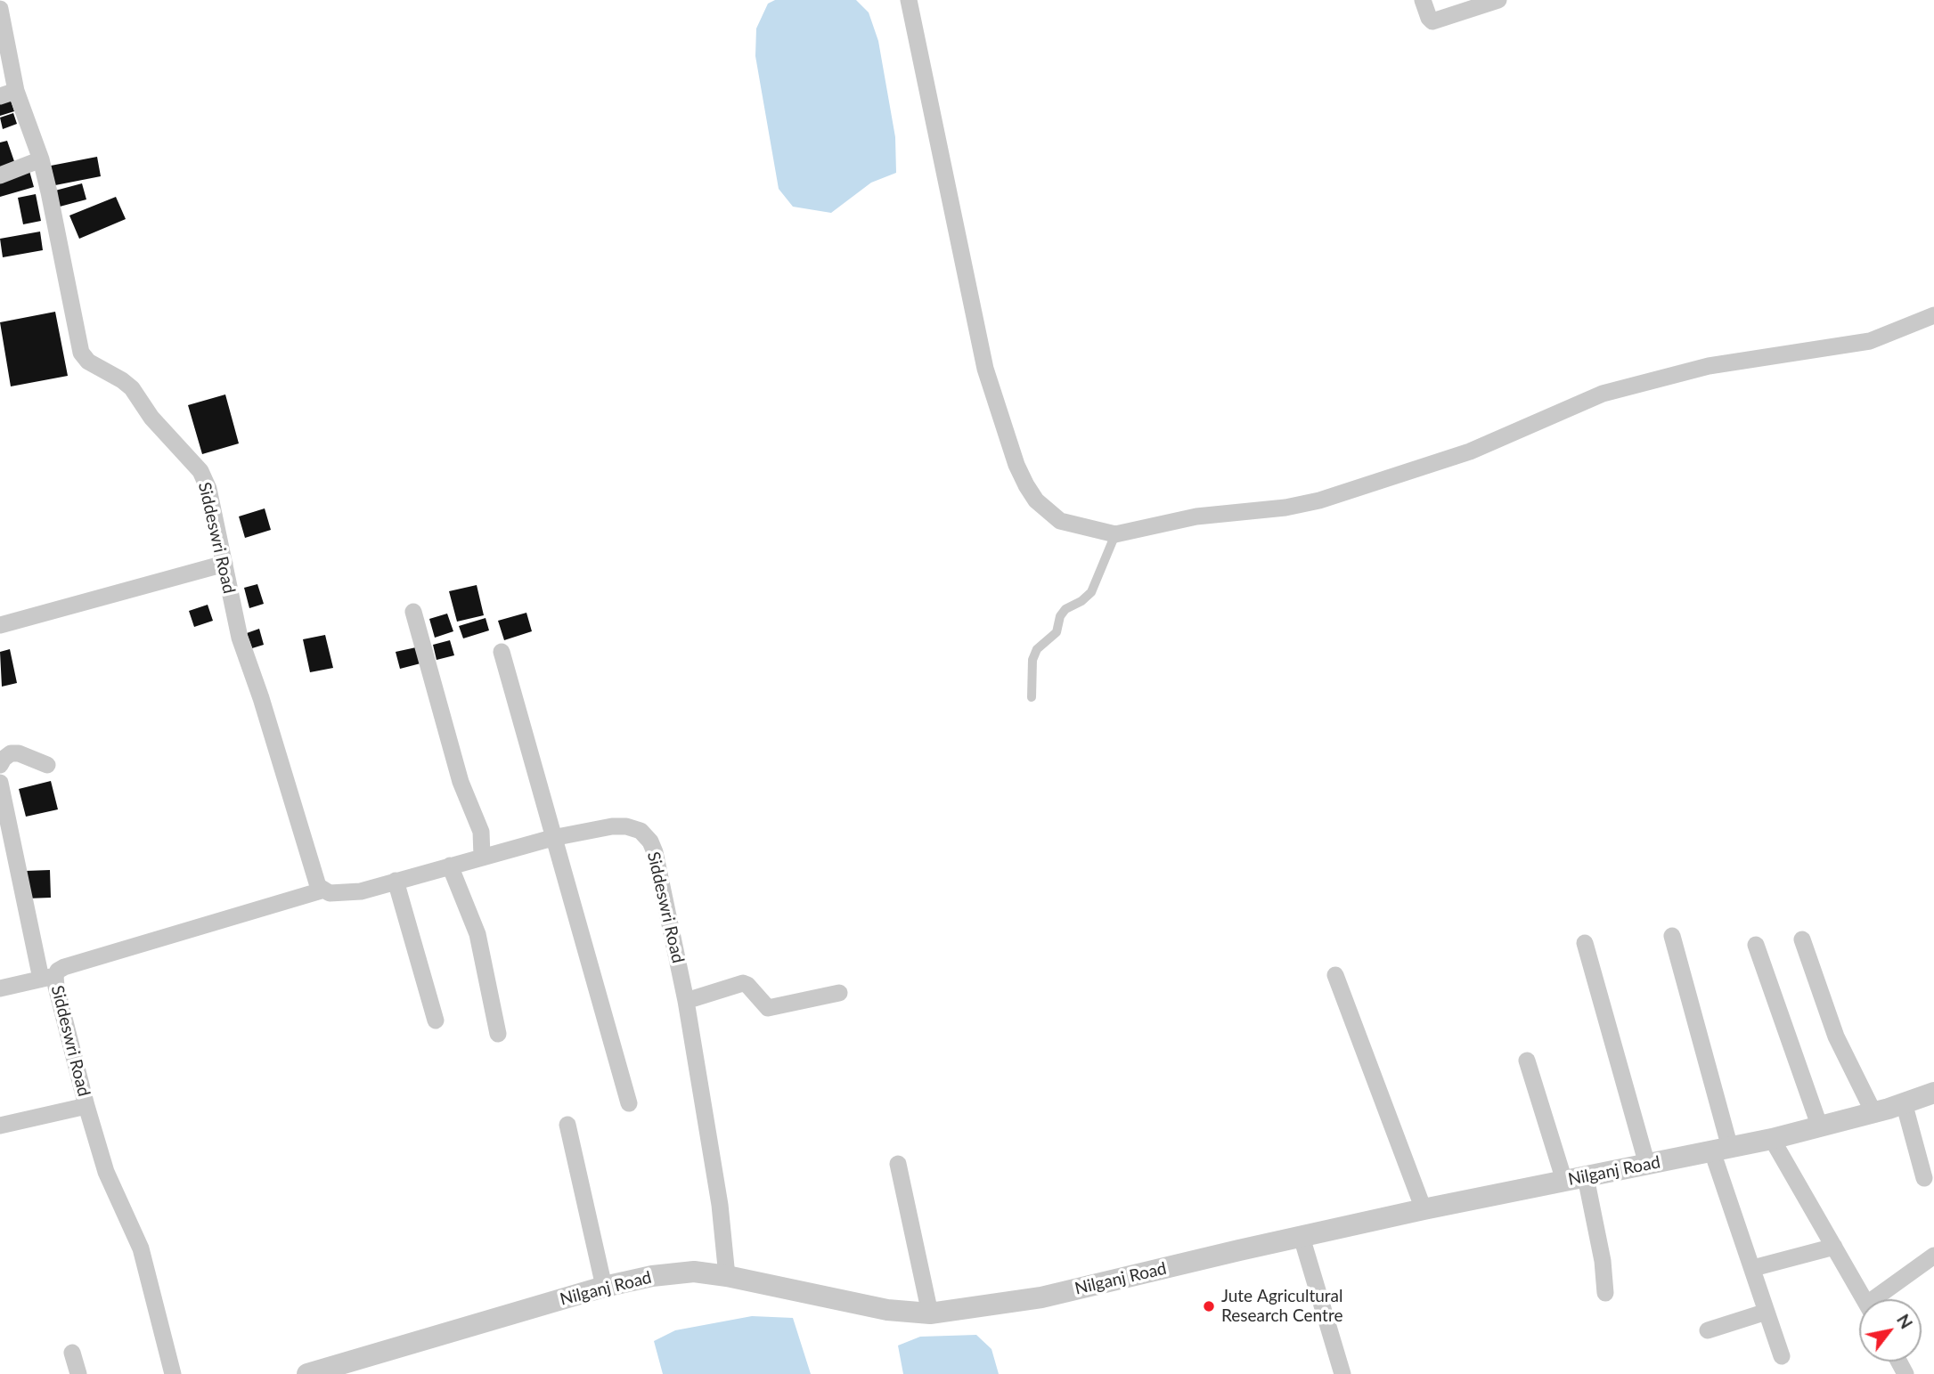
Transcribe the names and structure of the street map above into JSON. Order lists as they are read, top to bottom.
{
  "streets": {
    "street": ["Siddeswri Road", "Nilganj Road"]
  },
  "crossings": [
    ["Siddeswri Road", "Nilganj Road"]
  ],
  "places": ["Jute Agricultural Research Centre"],
  "north": "top right"
}
